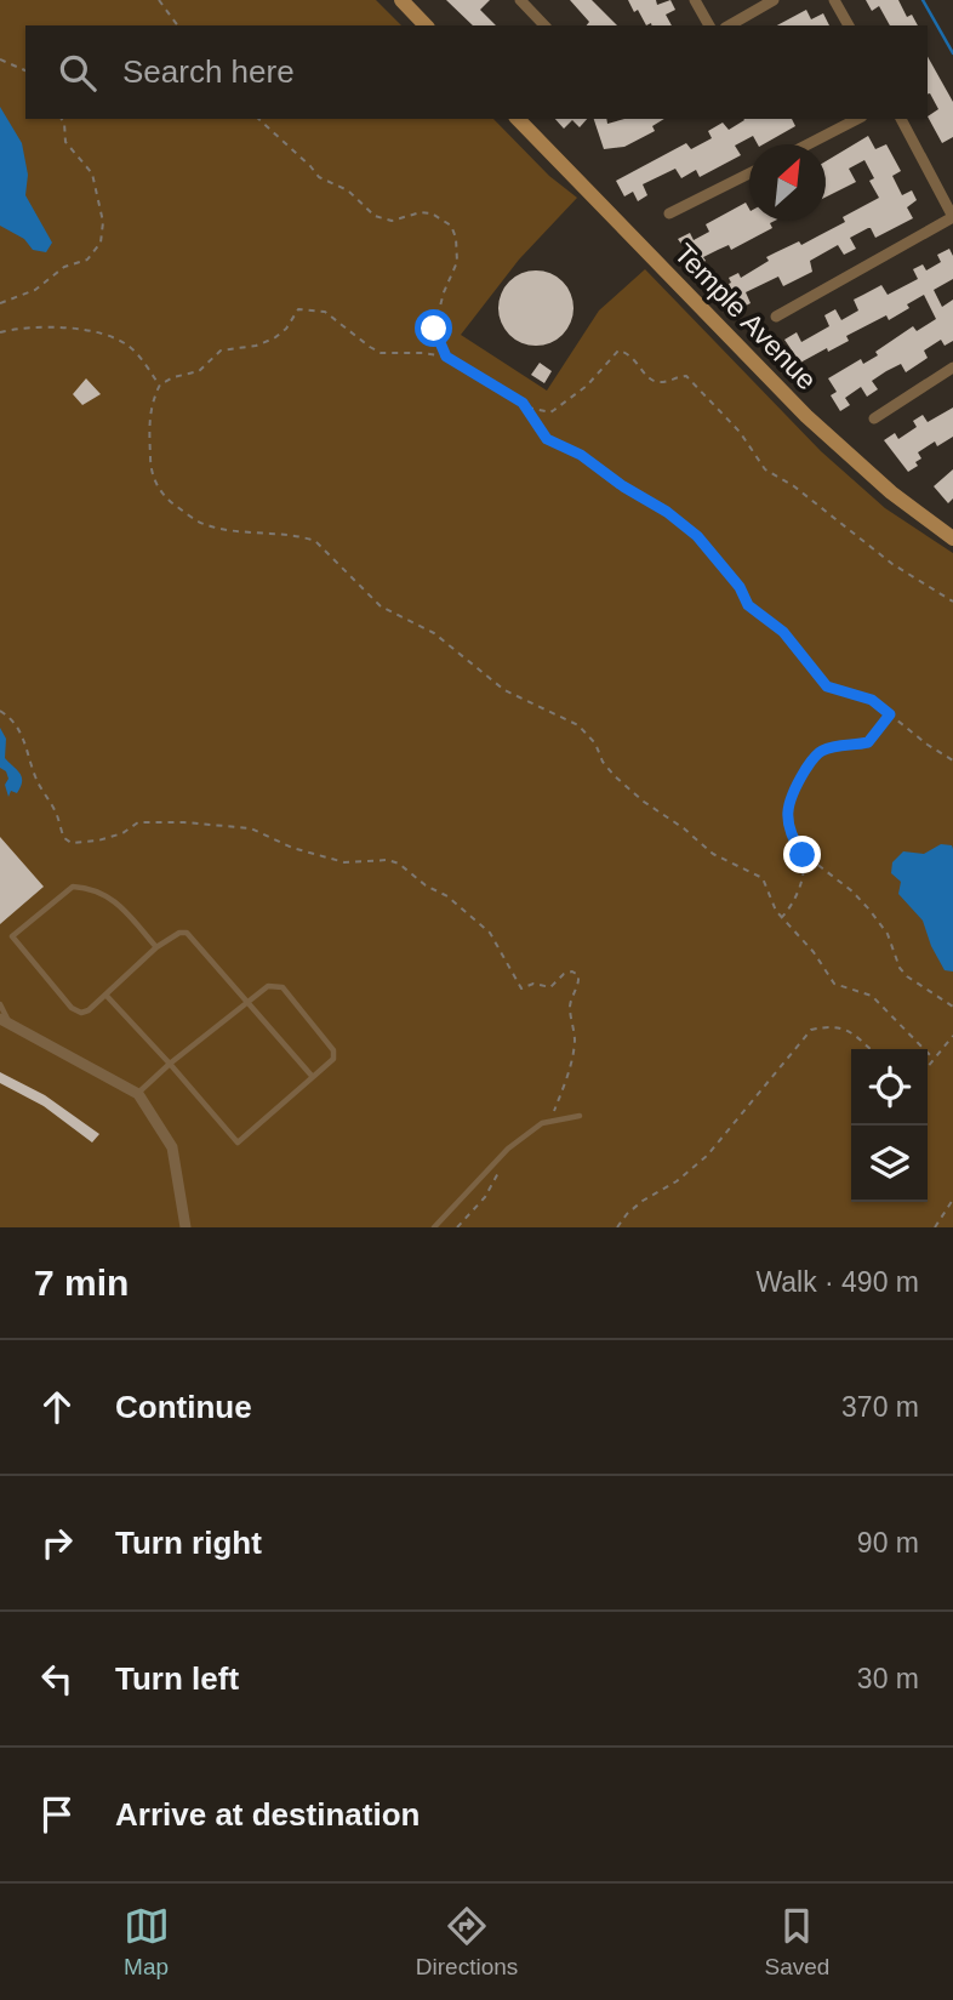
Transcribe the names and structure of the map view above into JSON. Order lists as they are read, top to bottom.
{
  "streets": {
    "main road": ["Temple Avenue"]
  },
  "north": "top right",
  "page": {
    "search": "Search here",
    "heading": ["7 min", "Walk · 490 m"],
    "list": [
      ["Continue", "370 m"],
      ["Turn right", "90 m"],
      ["Turn left", "30 m"],
      "Arrive at destination"
    ],
    "nav": ["Map", "Directions", "Saved"]
  }
}
